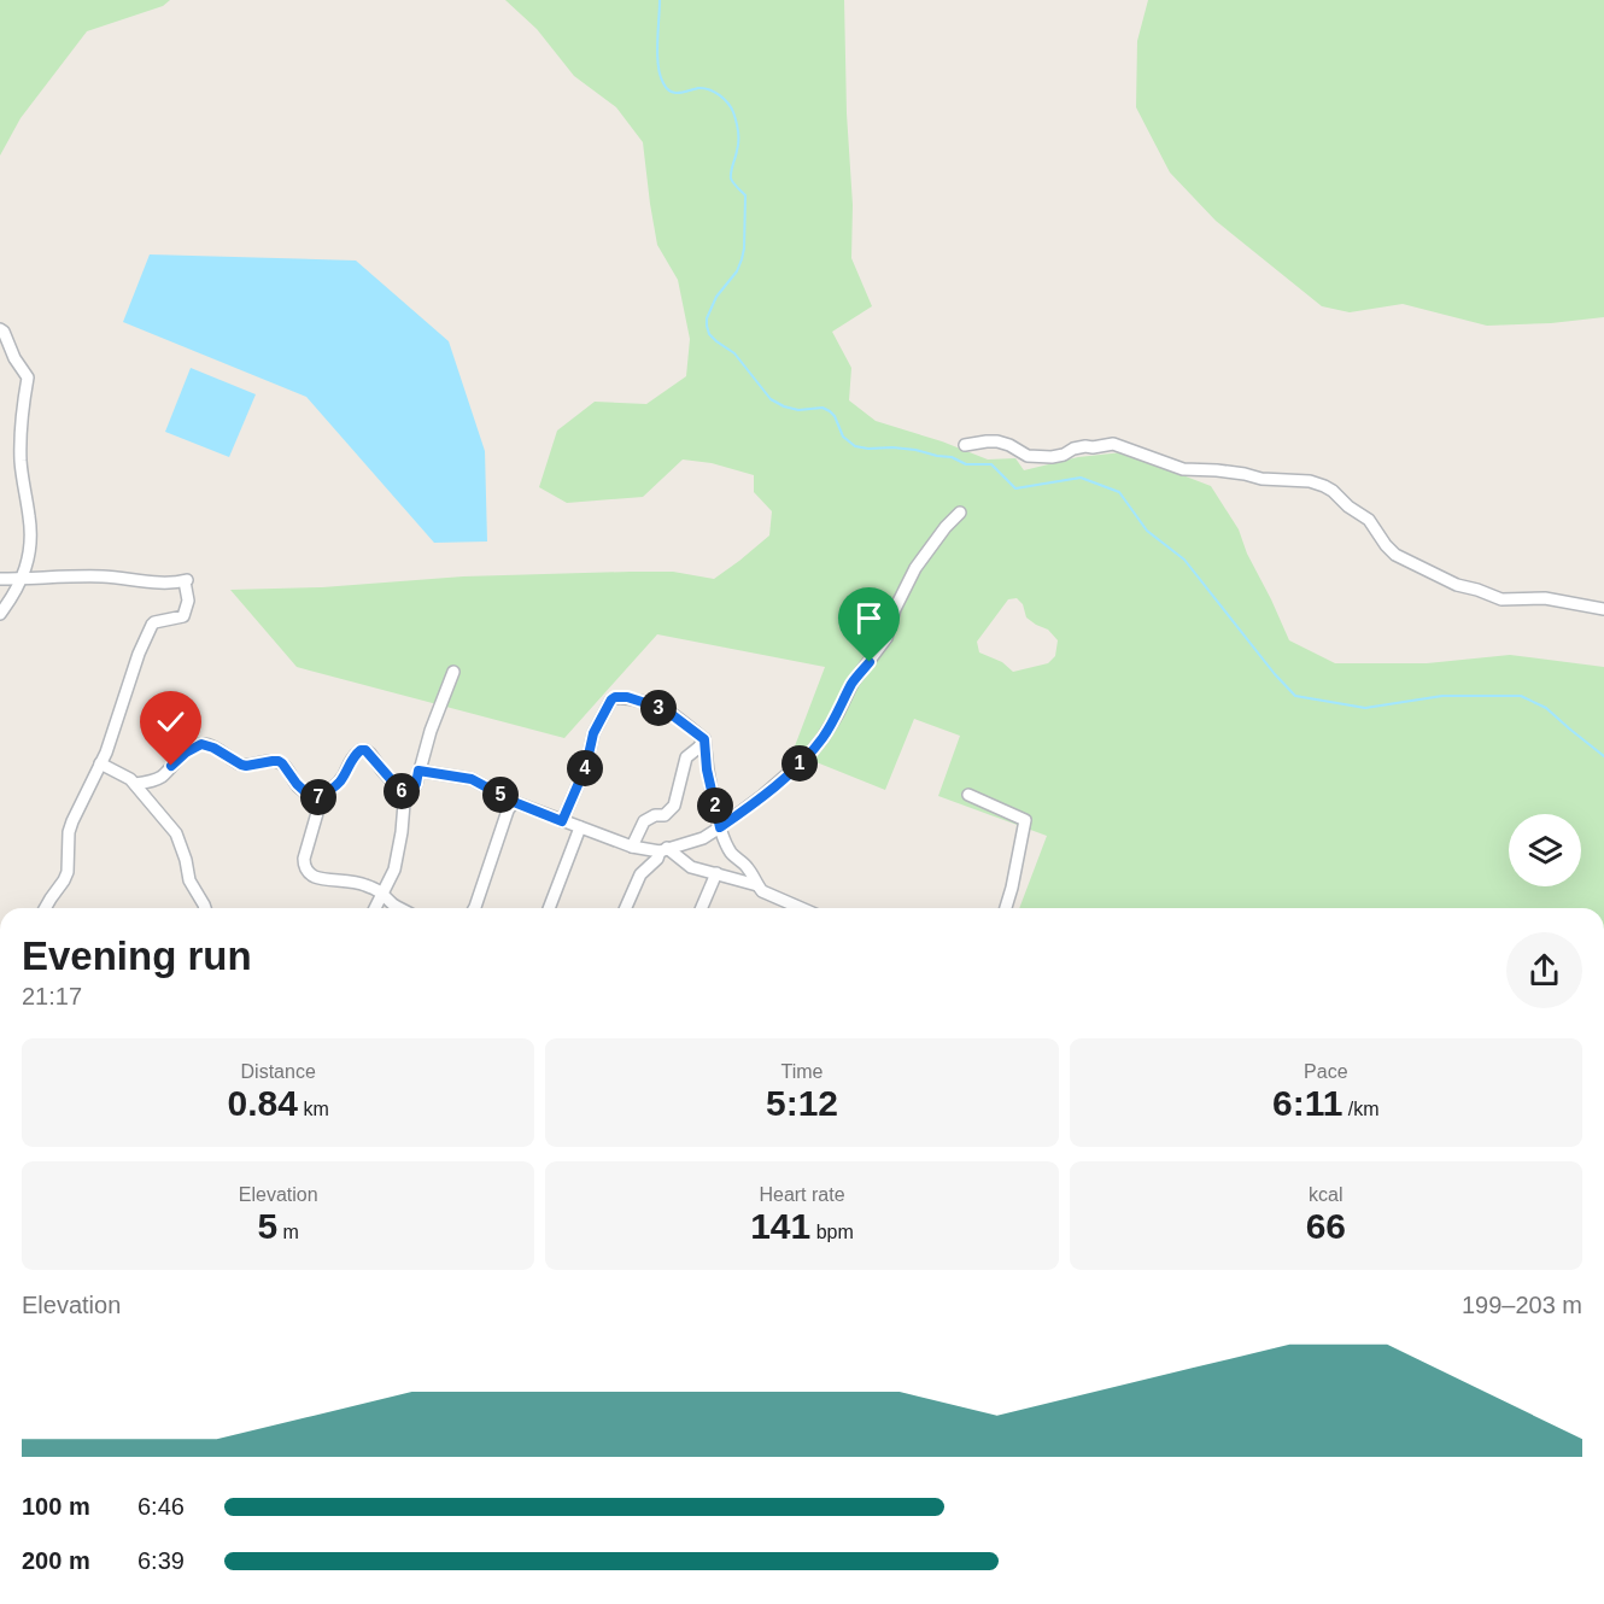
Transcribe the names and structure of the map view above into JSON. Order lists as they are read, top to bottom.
{
  "page": {
    "pins": [
      "3",
      "1",
      "4",
      "6",
      "5",
      "7",
      "2"
    ],
    "heading": ["Evening run", "21:17"],
    "stats": [
      ["Distance", "0.84 km"],
      ["Time", "5:12"],
      ["Pace", "6:11 /km"],
      ["Elevation", "5 m"],
      ["Heart rate", "141 bpm"],
      ["kcal", "66"]
    ],
    "chart": ["Elevation", "199–203 m"],
    "list": [
      {
        "name": "100 m",
        "note": "6:46"
      },
      {
        "name": "200 m",
        "note": "6:39"
      }
    ]
  }
}
